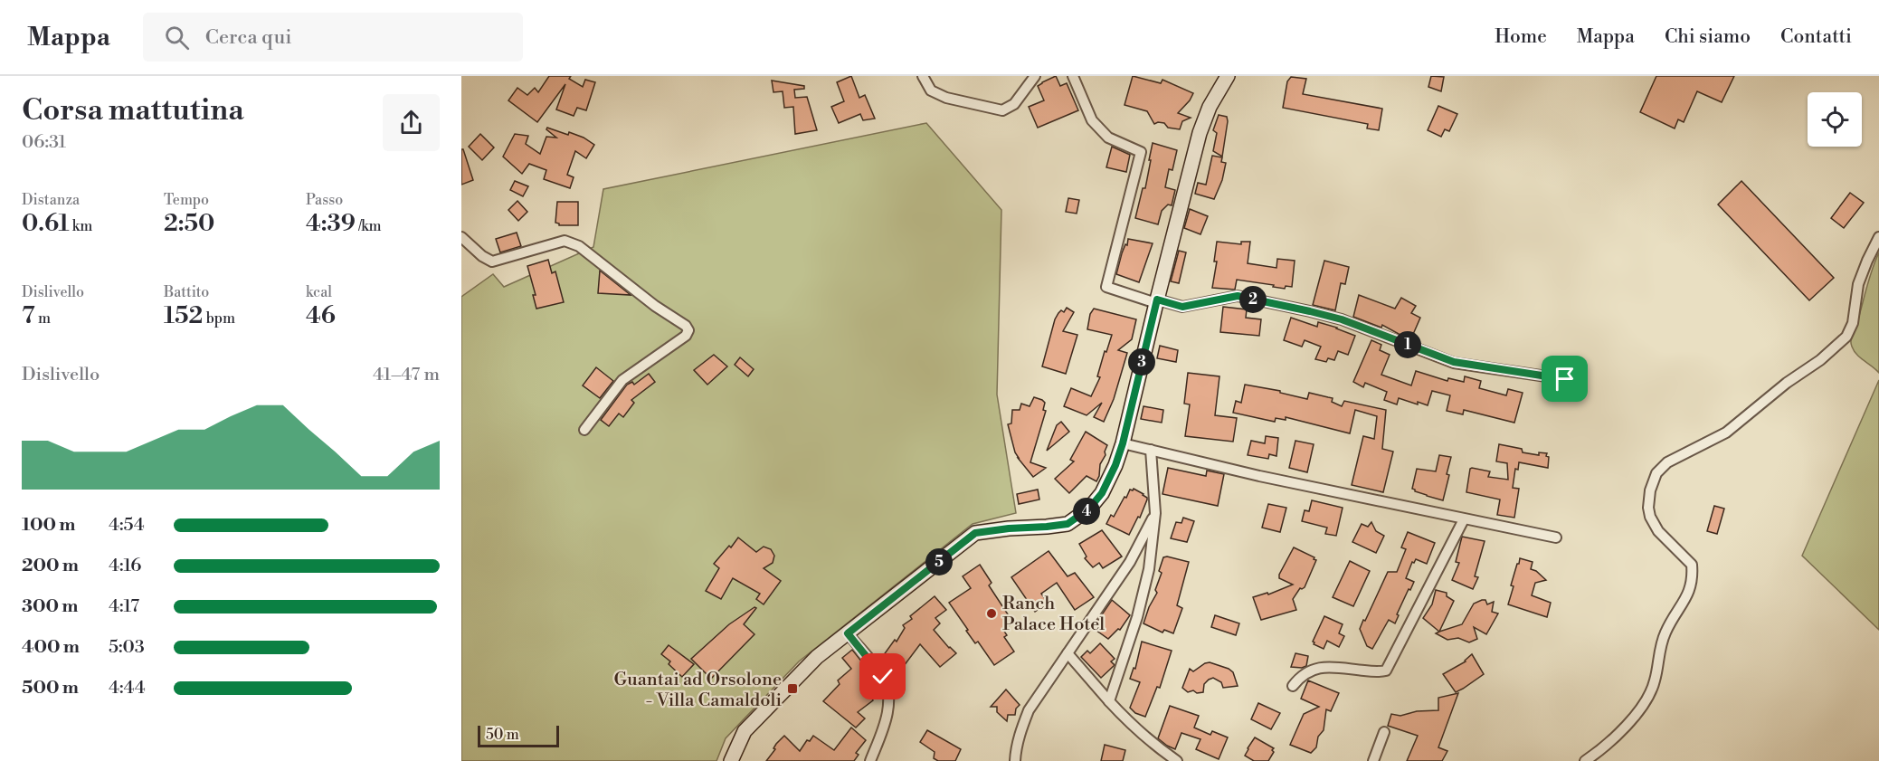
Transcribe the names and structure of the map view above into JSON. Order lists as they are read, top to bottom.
{
  "places": {
    "other": ["Ranch Palace Hotel"],
    "transit": ["Guantai ad Orsolone - Villa Camaldoli"]
  },
  "scale_bar": "50 m",
  "page": {
    "header": "Mappa",
    "search": "Cerca qui",
    "nav": [
      "Home",
      "Mappa",
      "Chi siamo",
      "Contatti"
    ],
    "heading": ["Corsa mattutina", "06:31"],
    "stats": [
      ["Distanza", "0.61 km"],
      ["Tempo", "2:50"],
      ["Passo", "4:39 /km"],
      ["Dislivello", "7 m"],
      ["Battito", "152 bpm"],
      ["kcal", "46"]
    ],
    "pins": [
      "2",
      "1",
      "3",
      "4",
      "5"
    ],
    "chart": ["Dislivello", "41–47 m"],
    "list": [
      {
        "name": "100 m",
        "note": "4:54"
      },
      {
        "name": "200 m",
        "note": "4:16"
      },
      {
        "name": "300 m",
        "note": "4:17"
      },
      {
        "name": "400 m",
        "note": "5:03"
      },
      {
        "name": "500 m",
        "note": "4:44"
      }
    ],
    "scale": "50 m"
  }
}
